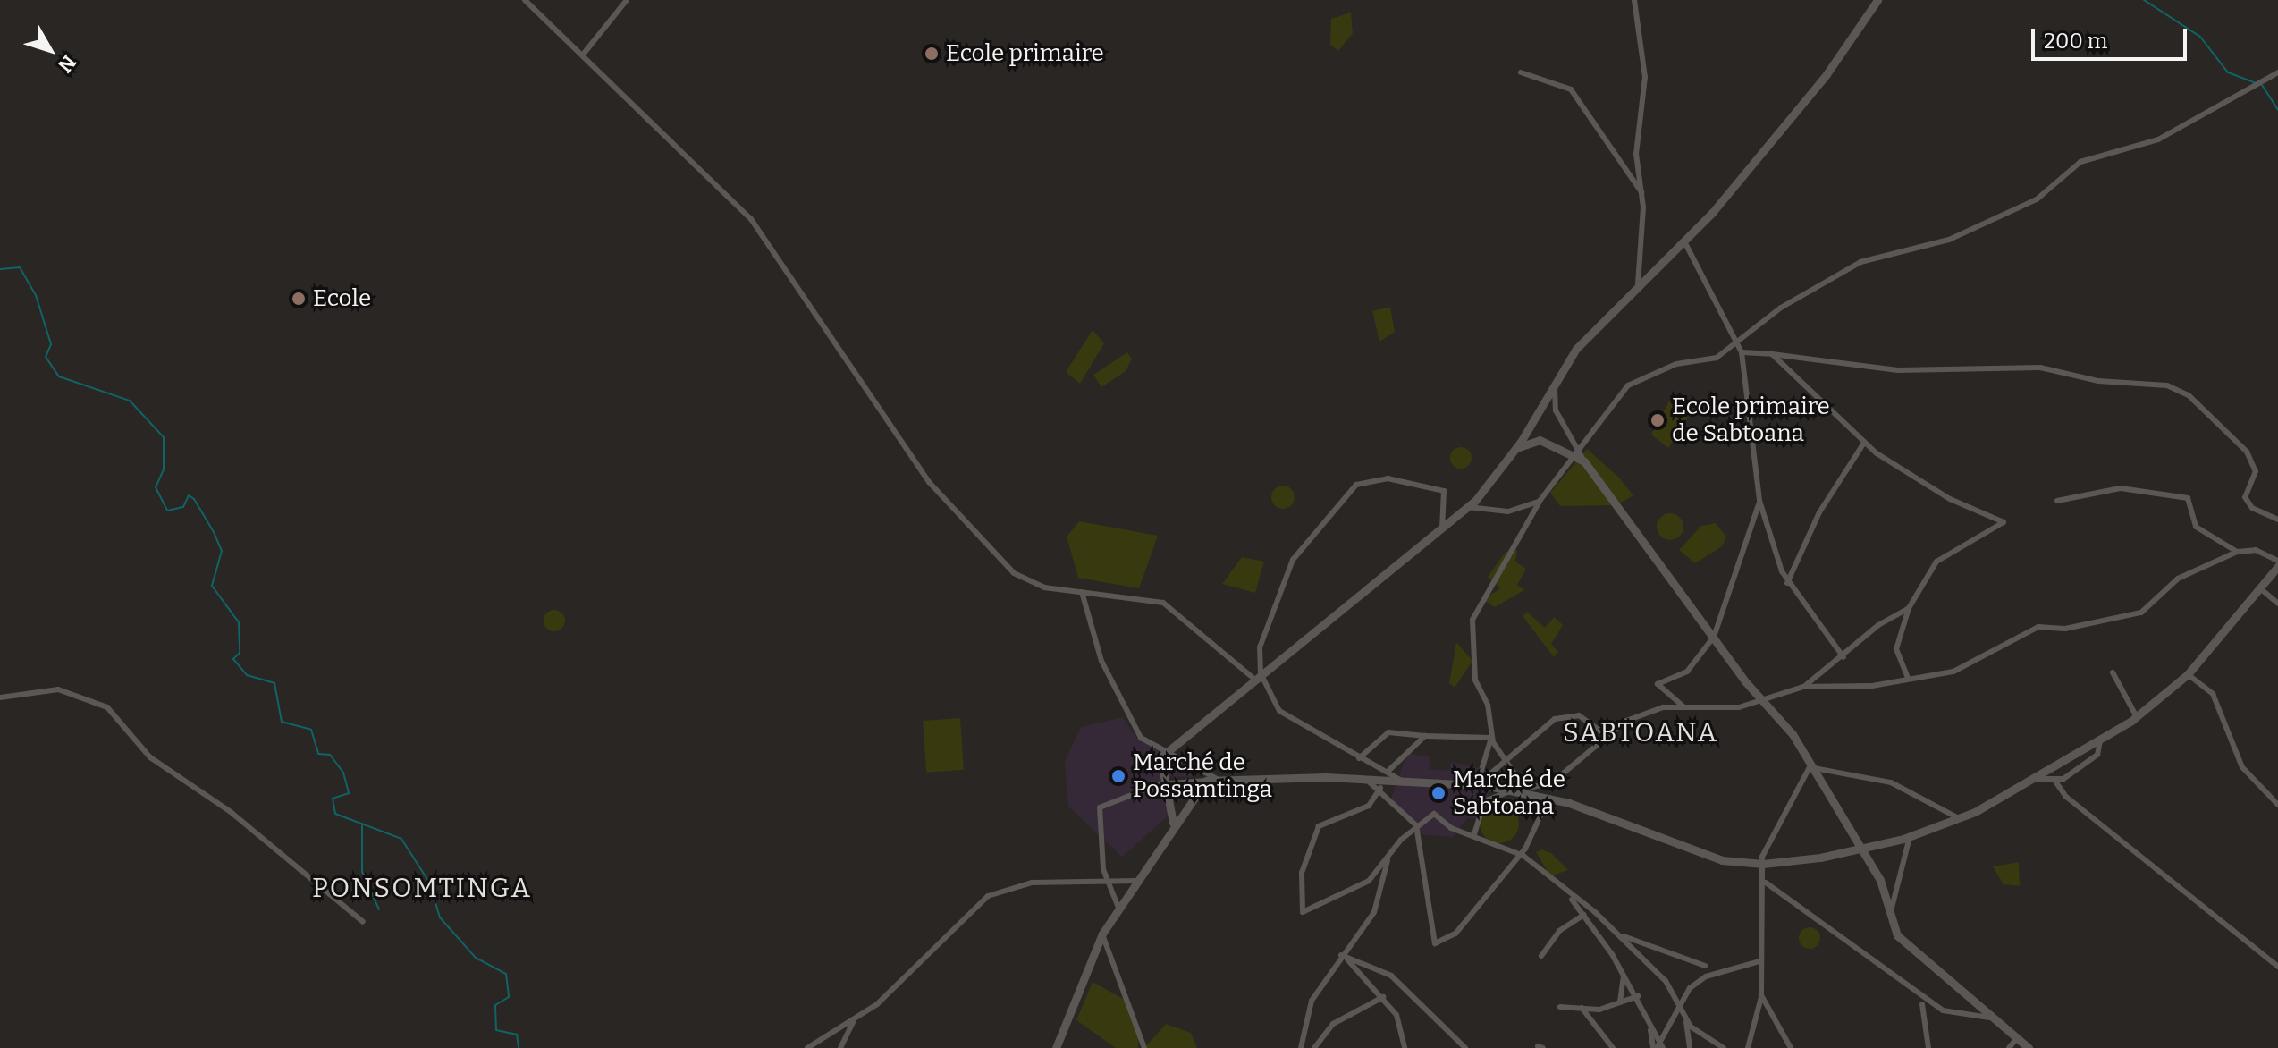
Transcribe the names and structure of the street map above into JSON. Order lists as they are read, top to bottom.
{
  "districts": ["SABTOANA", "PONSOMTINGA"],
  "places": [
    "Ecole primaire",
    "Ecole",
    "Ecole primaire de Sabtoana",
    "Marché de Possamtinga",
    "Marché de Sabtoana"
  ],
  "scale_bar": "200 m",
  "north": "bottom right"
}
